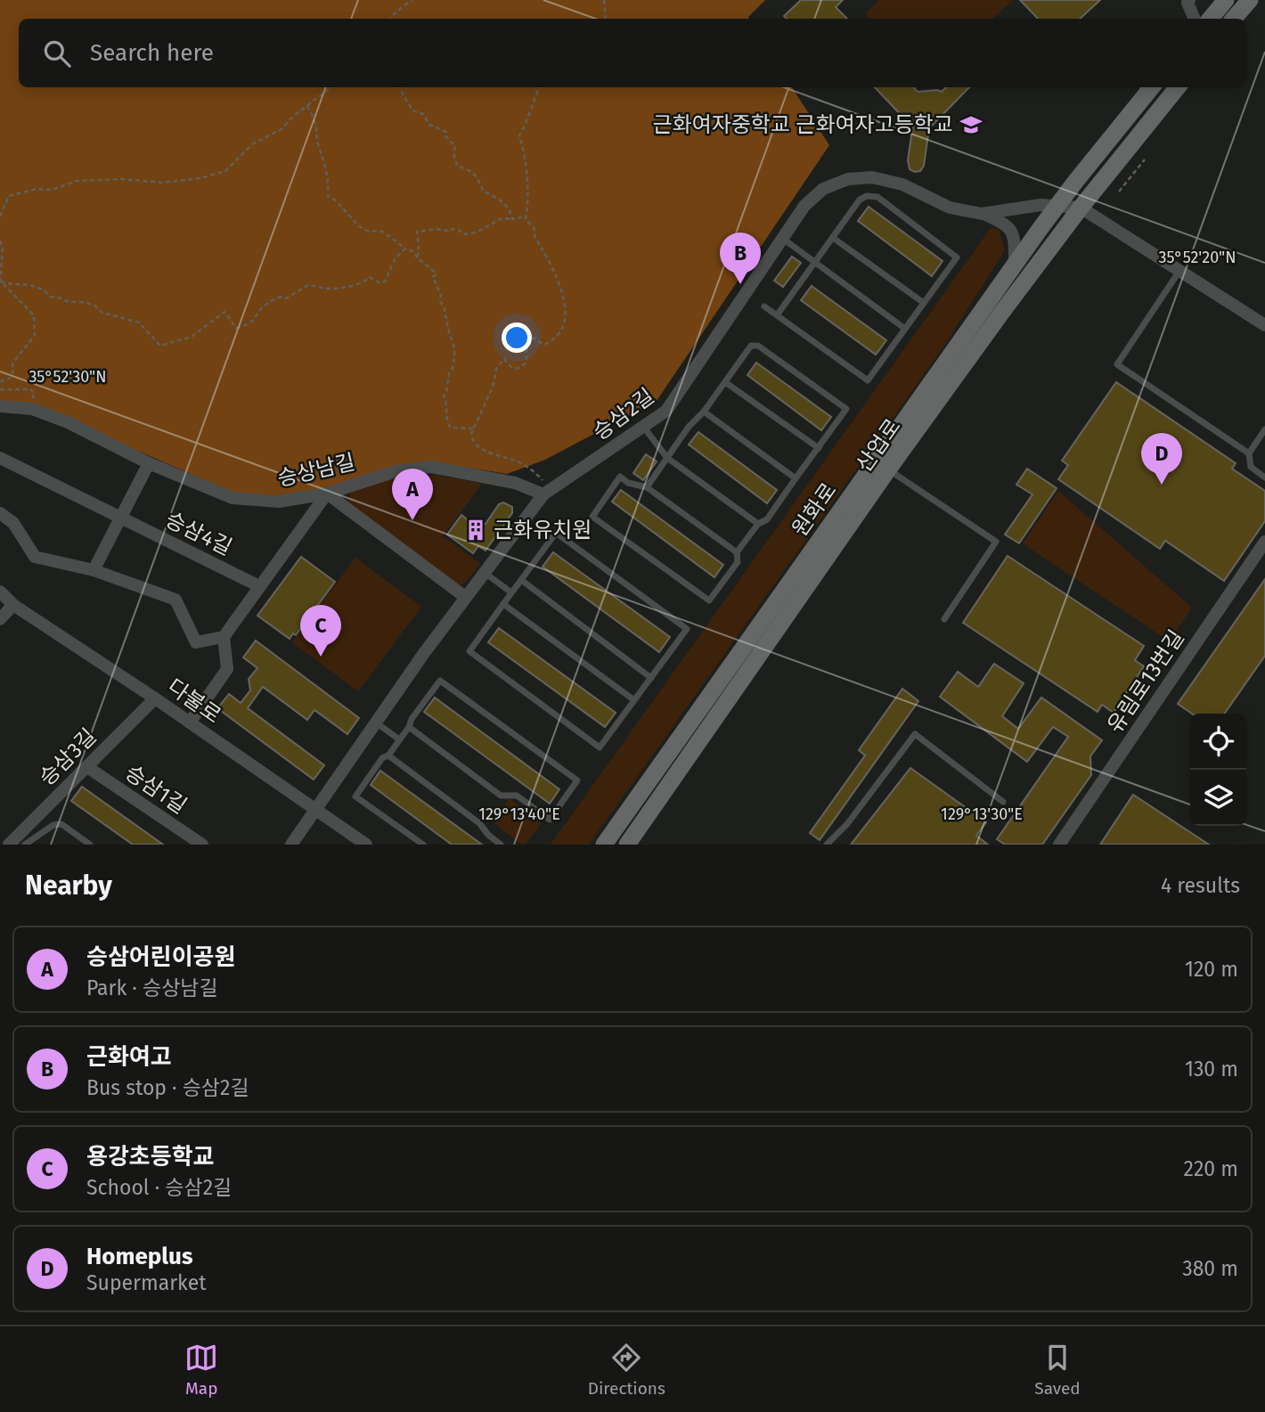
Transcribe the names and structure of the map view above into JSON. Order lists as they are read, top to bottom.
{
  "streets": {
    "street": [
      "승삼2길",
      "산업로",
      "승상남길",
      "원화로",
      "승삼4길",
      "유림로13번길",
      "다불로",
      "승삼3길",
      "승삼1길"
    ]
  },
  "crossings": [
    ["승삼2길", "산업로"],
    ["승삼2길", "승상남길"],
    ["승삼2길", "원화로"],
    ["승삼2길", "다불로"],
    ["다불로", "승삼3길"],
    ["승삼3길", "승삼1길"]
  ],
  "places": {
    "school or university": ["근화여자중학교 근화여자고등학교"],
    "building": ["근화유치원"]
  },
  "page": {
    "search": "Search here",
    "pins": [
      "B",
      "D",
      "A",
      "C"
    ],
    "heading": ["Nearby", "4 results"],
    "list": [
      {
        "mark": "A",
        "name": "승삼어린이공원",
        "note": "Park · 승상남길",
        "value": "120 m"
      },
      {
        "mark": "B",
        "name": "근화여고",
        "note": "Bus stop · 승삼2길",
        "value": "130 m"
      },
      {
        "mark": "C",
        "name": "용강초등학교",
        "note": "School · 승삼2길",
        "value": "220 m"
      },
      {
        "mark": "D",
        "name": "Homeplus",
        "note": "Supermarket",
        "value": "380 m"
      }
    ],
    "nav": ["Map", "Directions", "Saved"]
  },
  "coordinates": [
    "35°52'20\"N",
    "35°52'30\"N",
    "129°13'40\"E",
    "129°13'30\"E"
  ]
}
